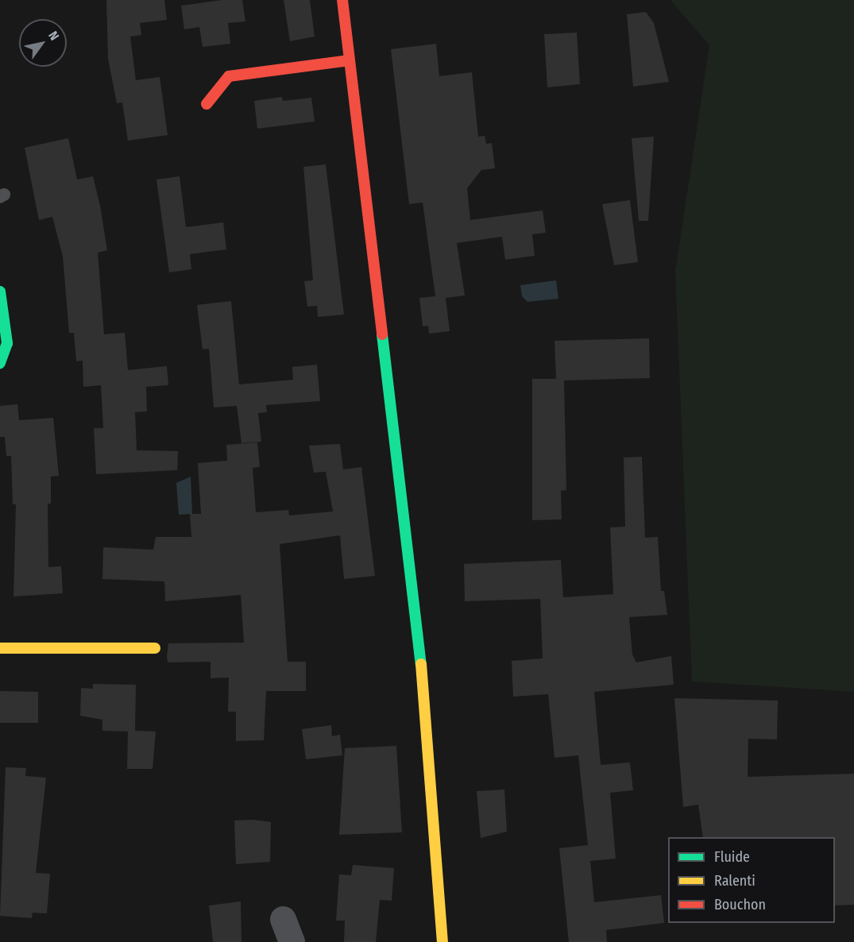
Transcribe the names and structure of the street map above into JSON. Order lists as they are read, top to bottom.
{
  "legend": ["Fluide", "Ralenti", "Bouchon"],
  "north": "top right"
}
